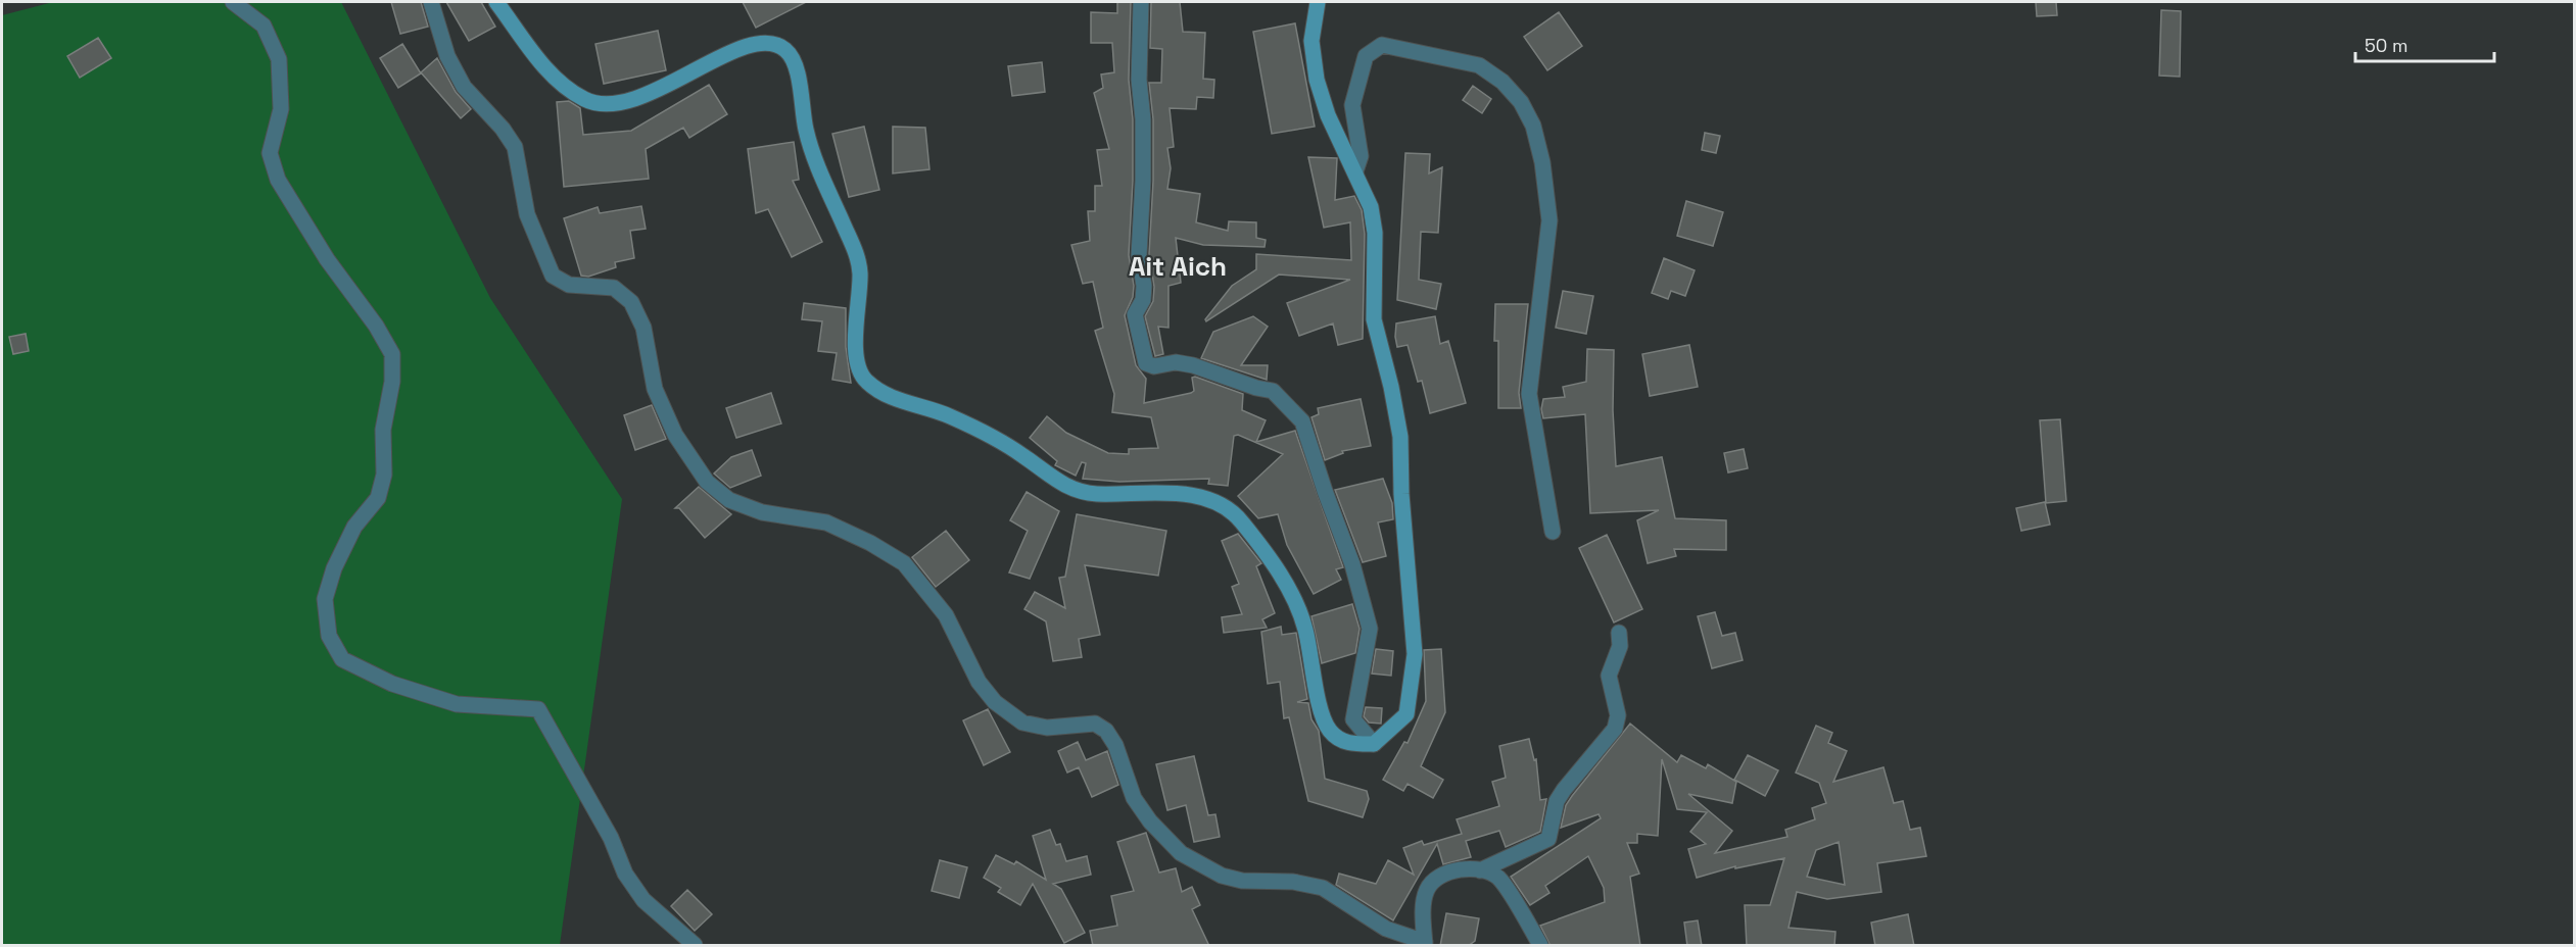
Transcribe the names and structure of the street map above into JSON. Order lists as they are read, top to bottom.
{
  "districts": ["Ait Aich"],
  "scale_bar": "50 m"
}
